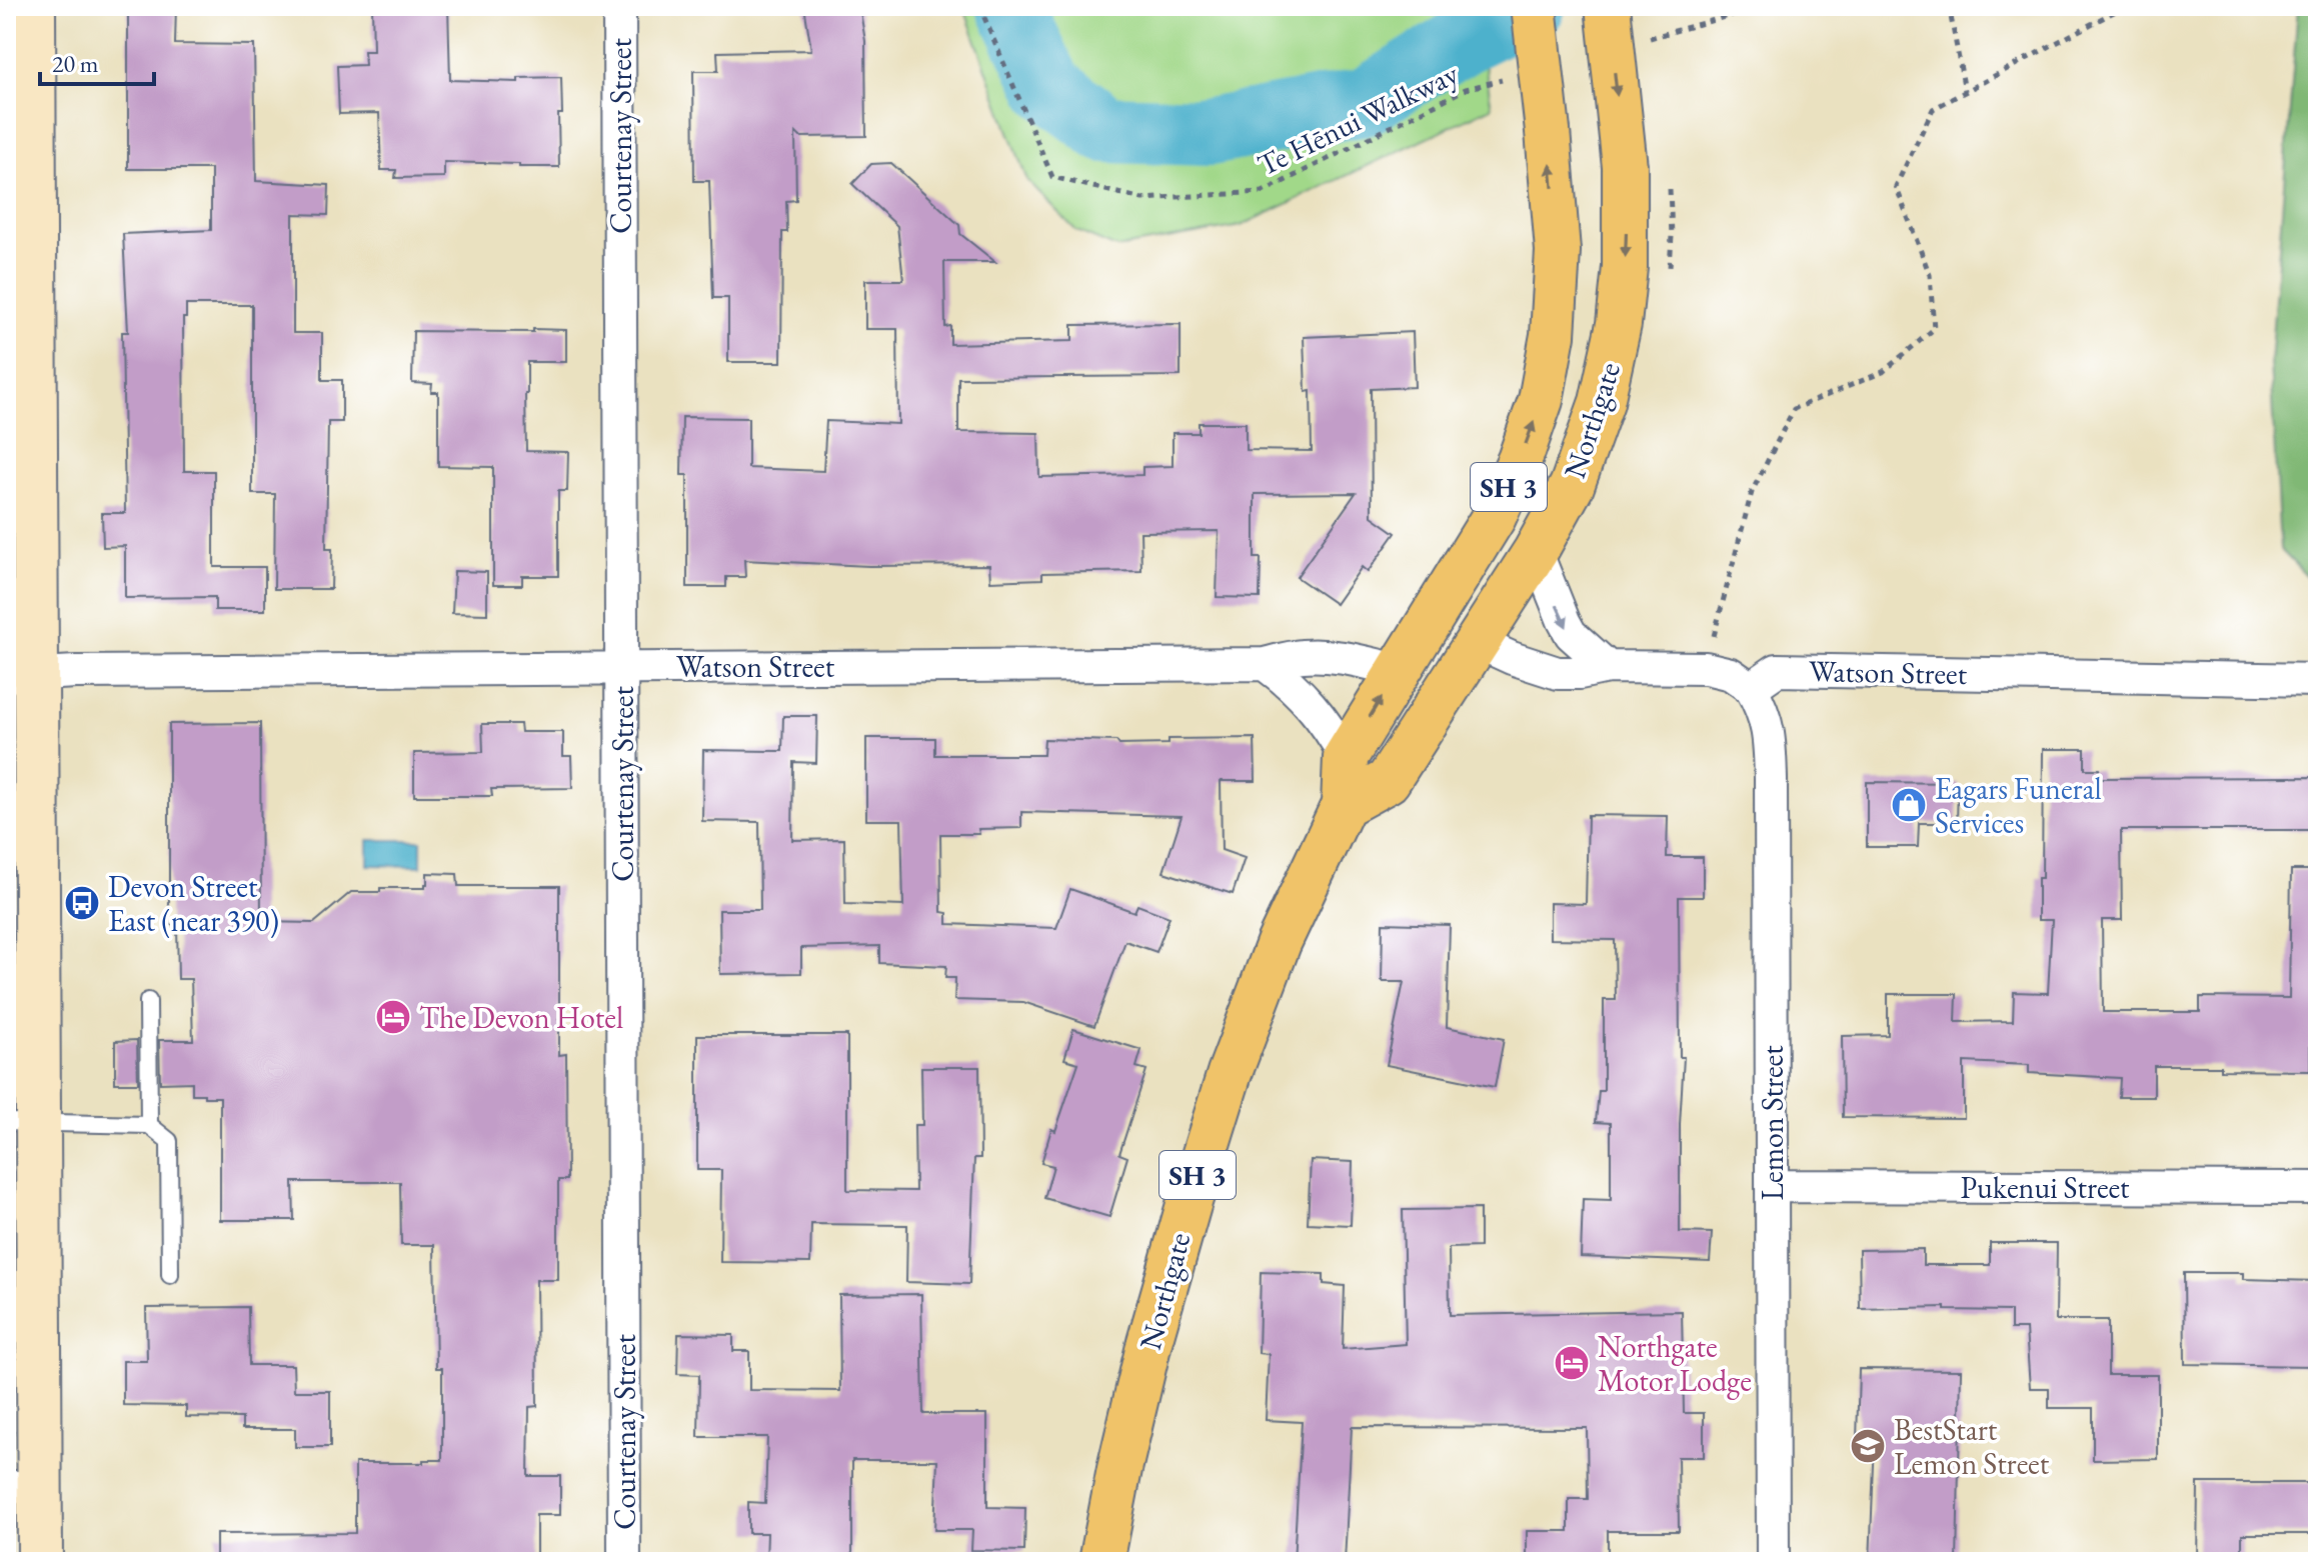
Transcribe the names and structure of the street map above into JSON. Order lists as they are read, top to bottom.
{
  "streets": {
    "highway": ["Northgate", "SH 3"],
    "street": [
      "Courtenay Street",
      "Watson Street",
      "Lemon Street",
      "Pukenui Street"
    ],
    "path": ["Te Hēnui Walkway"]
  },
  "crossings": [
    ["Courtenay Street", "Watson Street"],
    ["Northgate", "Watson Street"],
    ["Watson Street", "Lemon Street"],
    ["Lemon Street", "Pukenui Street"]
  ],
  "places": {
    "shop": ["Eagars Funeral Services"],
    "bus stop": ["Devon Street East (near 390)"],
    "hotel": ["The Devon Hotel", "Northgate Motor Lodge"],
    "school or university": ["BestStart Lemon Street"]
  },
  "scale_bar": "20 m"
}
